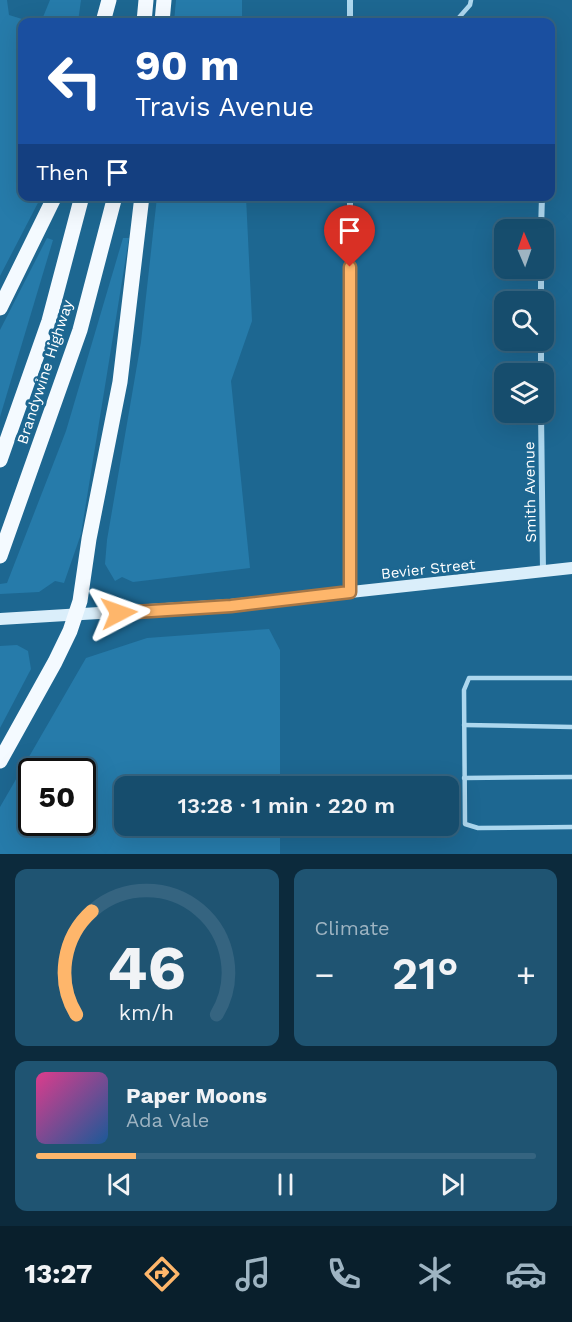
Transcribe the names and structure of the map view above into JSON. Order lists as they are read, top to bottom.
{
  "streets": {
    "main road": ["Brandywine Highway", "Bevier Street"],
    "street": ["Smith Avenue"]
  },
  "crossings": [
    ["Smith Avenue", "Bevier Street"]
  ],
  "north": "top",
  "page": {
    "turn": ["90 m", "Travis Avenue"],
    "then": "Then",
    "limit": "50",
    "trip": "13:28 · 1 min · 220 m",
    "tile": "Climate",
    "heat": ["−", "21°", "+"],
    "song": ["Paper Moons", "Ada Vale"],
    "tabs": "13:27",
    "gauge": ["46", "km/h"]
  }
}
